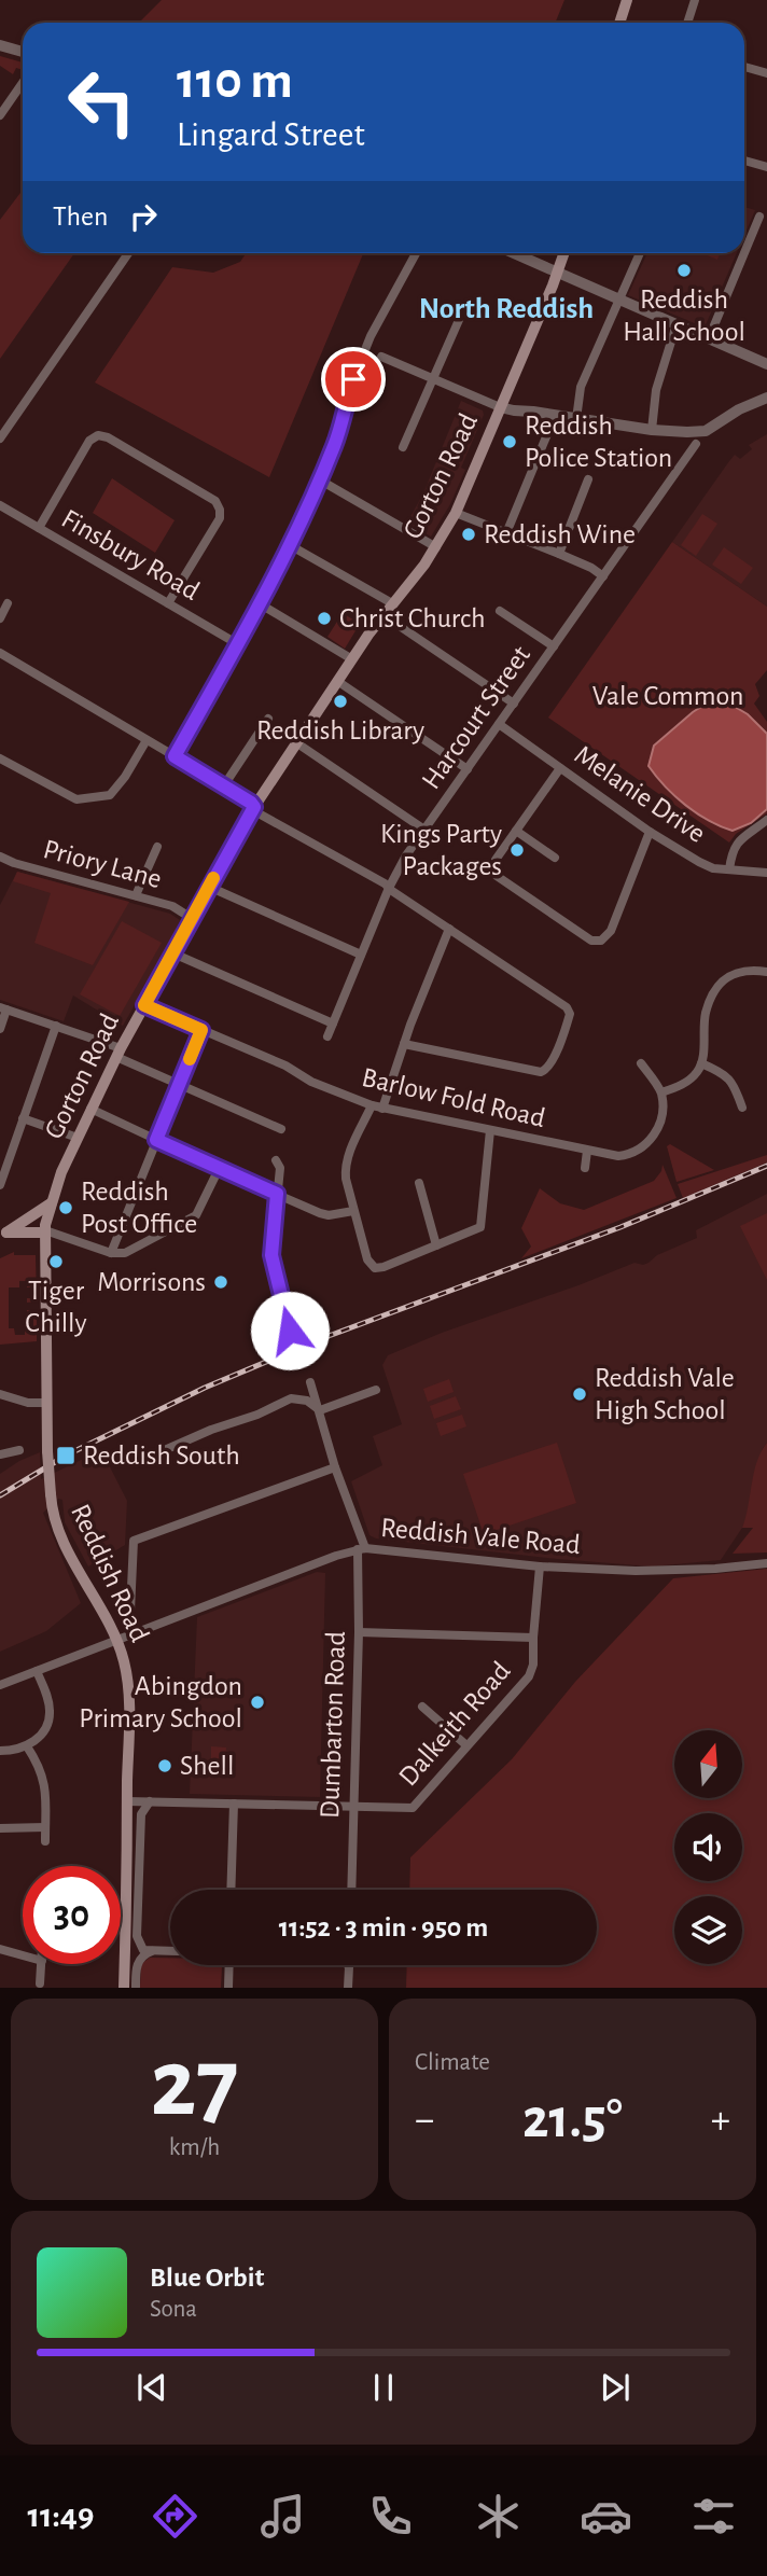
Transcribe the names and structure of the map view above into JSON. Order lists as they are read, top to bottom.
{
  "streets": {
    "main road": ["Gorton Road", "Reddish Road"],
    "street": [
      "Finsbury Road",
      "Harcourt Street",
      "Melanie Drive",
      "Priory Lane",
      "Barlow Fold Road",
      "Reddish Vale Road",
      "Dalkeith Road",
      "Dumbarton Road"
    ]
  },
  "crossings": [
    ["Gorton Road", "Priory Lane"],
    ["Gorton Road", "Barlow Fold Road"],
    ["Gorton Road", "Reddish Road"],
    ["Harcourt Street", "Melanie Drive"],
    ["Reddish Vale Road", "Reddish Road"],
    ["Reddish Vale Road", "Dalkeith Road"],
    ["Reddish Vale Road", "Dumbarton Road"],
    ["Reddish Road", "Dalkeith Road"],
    ["Dalkeith Road", "Dumbarton Road"]
  ],
  "districts": ["North Reddish"],
  "parks": ["Vale Common"],
  "places": {
    "other": [
      "Reddish Hall School",
      "Reddish Police Station",
      "Reddish Wine",
      "Christ Church",
      "Reddish Library",
      "Kings Party Packages",
      "Reddish Post Office",
      "Tiger Chilly",
      "Morrisons",
      "Reddish Vale High School",
      "Abingdon Primary School",
      "Shell"
    ],
    "transit": ["Reddish South"]
  },
  "north": "top",
  "page": {
    "turn": ["110 m", "Lingard Street"],
    "then": "Then",
    "limit": "30",
    "trip": "11:52 · 3 min · 950 m",
    "tile": [
      ["27", "km/h"],
      "Climate"
    ],
    "heat": ["−", "21.5°", "+"],
    "song": ["Blue Orbit", "Sona"],
    "tabs": "11:49"
  }
}
